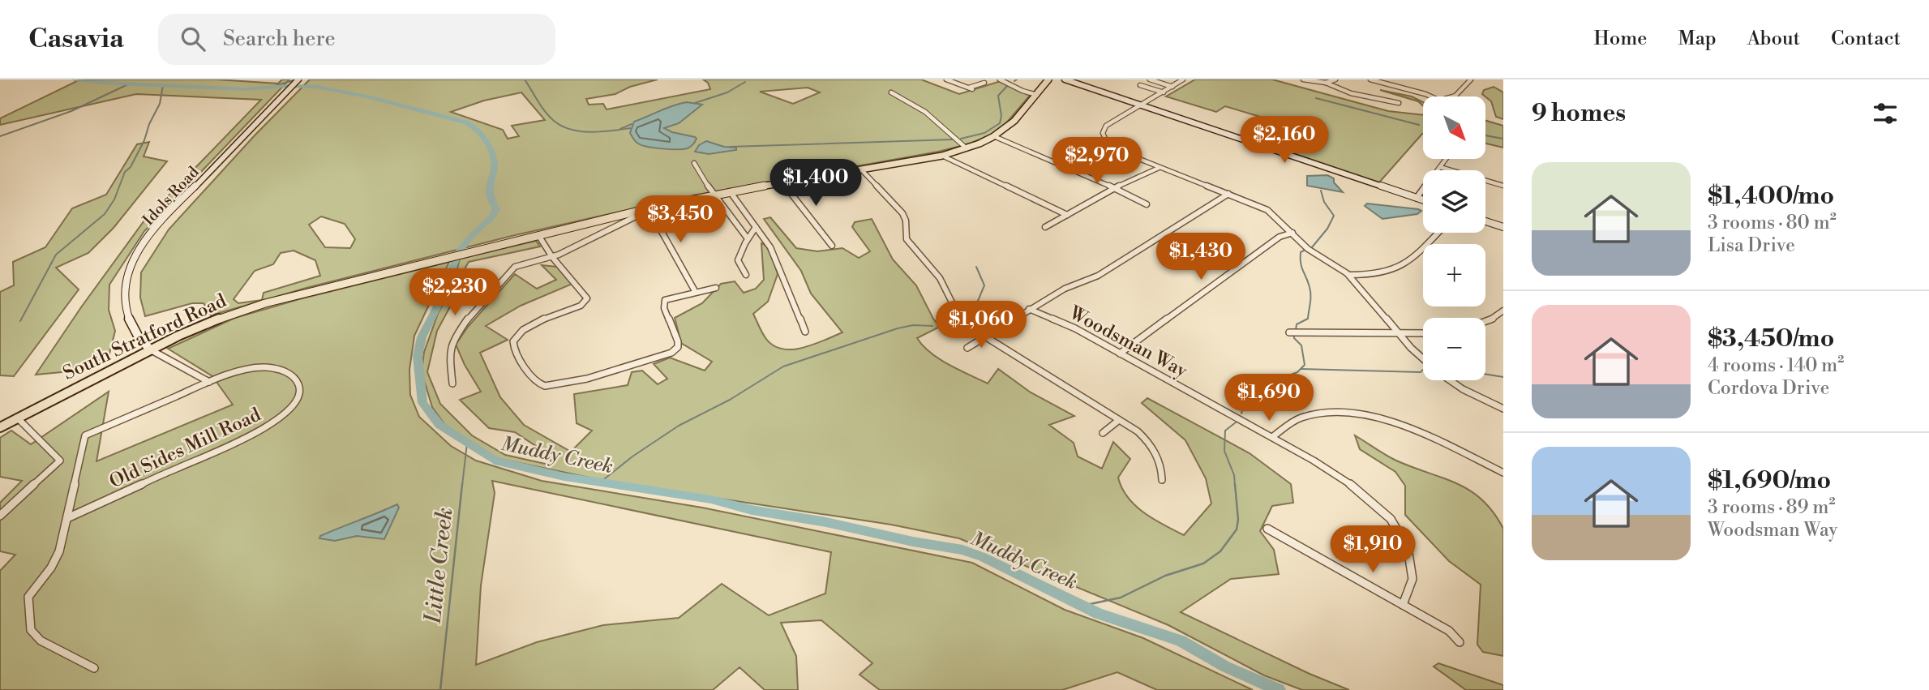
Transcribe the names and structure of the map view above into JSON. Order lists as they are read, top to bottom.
{
  "streets": {
    "main road": ["Idols Road", "South Stratford Road"],
    "street": ["Woodsman Way", "Old Sides Mill Road"]
  },
  "crossings": [
    ["Idols Road", "South Stratford Road"]
  ],
  "water": ["Muddy Creek", "Little Creek"],
  "north": "bottom right",
  "page": {
    "header": "Casavia",
    "search": "Search here",
    "nav": [
      "Home",
      "Map",
      "About",
      "Contact"
    ],
    "heading": "9 homes",
    "map_buttons": ["+", "−"],
    "price": [
      "$2,160",
      "$2,970",
      "$1,400",
      "$3,450",
      "$1,430",
      "$2,230",
      "$1,060",
      "$1,690",
      "$1,910"
    ],
    "list": [
      {
        "name": "$1,400/mo",
        "note": "3 rooms · 80 m² · Lisa Drive"
      },
      {
        "name": "$3,450/mo",
        "note": "4 rooms · 140 m² · Cordova Drive"
      },
      {
        "name": "$1,690/mo",
        "note": "3 rooms · 89 m² · Woodsman Way"
      }
    ]
  }
}
